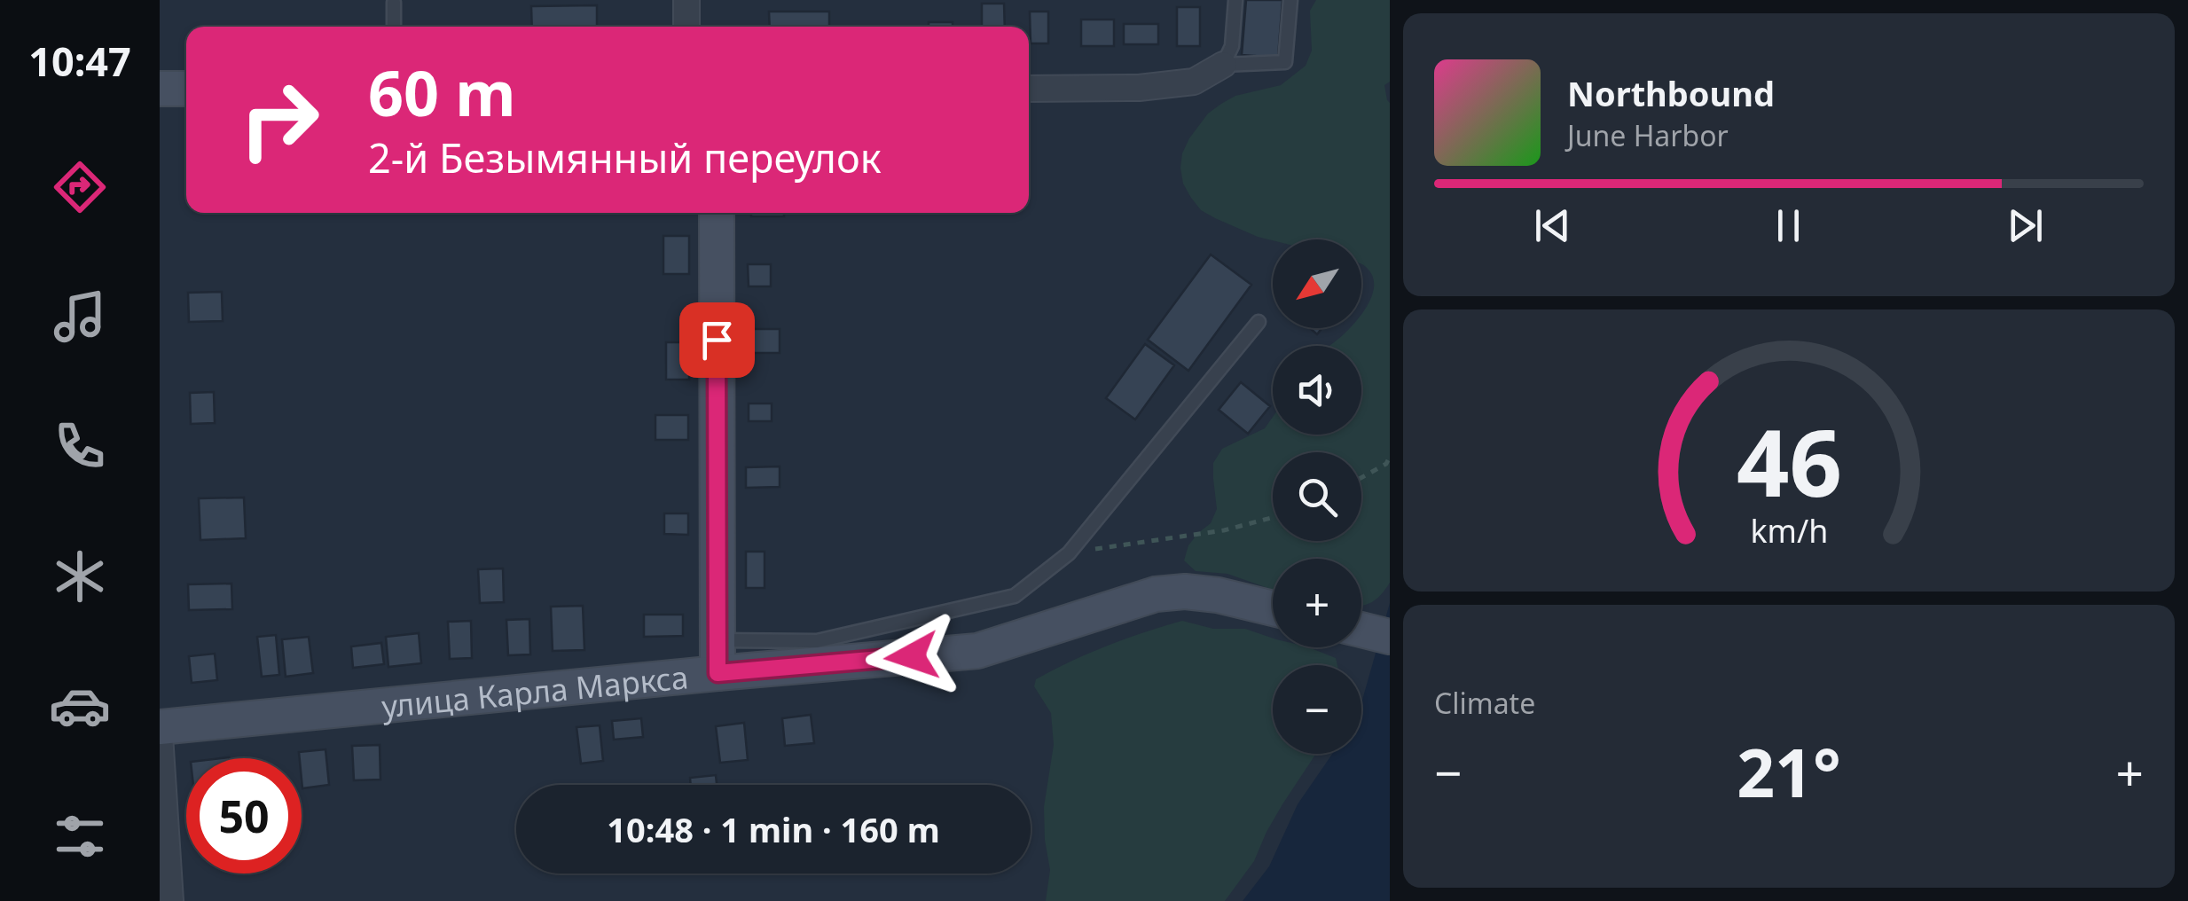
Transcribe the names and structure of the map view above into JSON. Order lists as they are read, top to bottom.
{
  "streets": {
    "main road": ["улица Карла Маркса"]
  },
  "north": "bottom left",
  "page": {
    "tabs": "10:47",
    "turn": ["60 m", "2-й Безымянный переулок"],
    "song": ["Northbound", "June Harbor"],
    "map_buttons": ["+", "−"],
    "tile": "Climate",
    "heat": ["−", "21°", "+"],
    "limit": "50",
    "trip": "10:48 · 1 min · 160 m",
    "gauge": ["46", "km/h"]
  }
}
